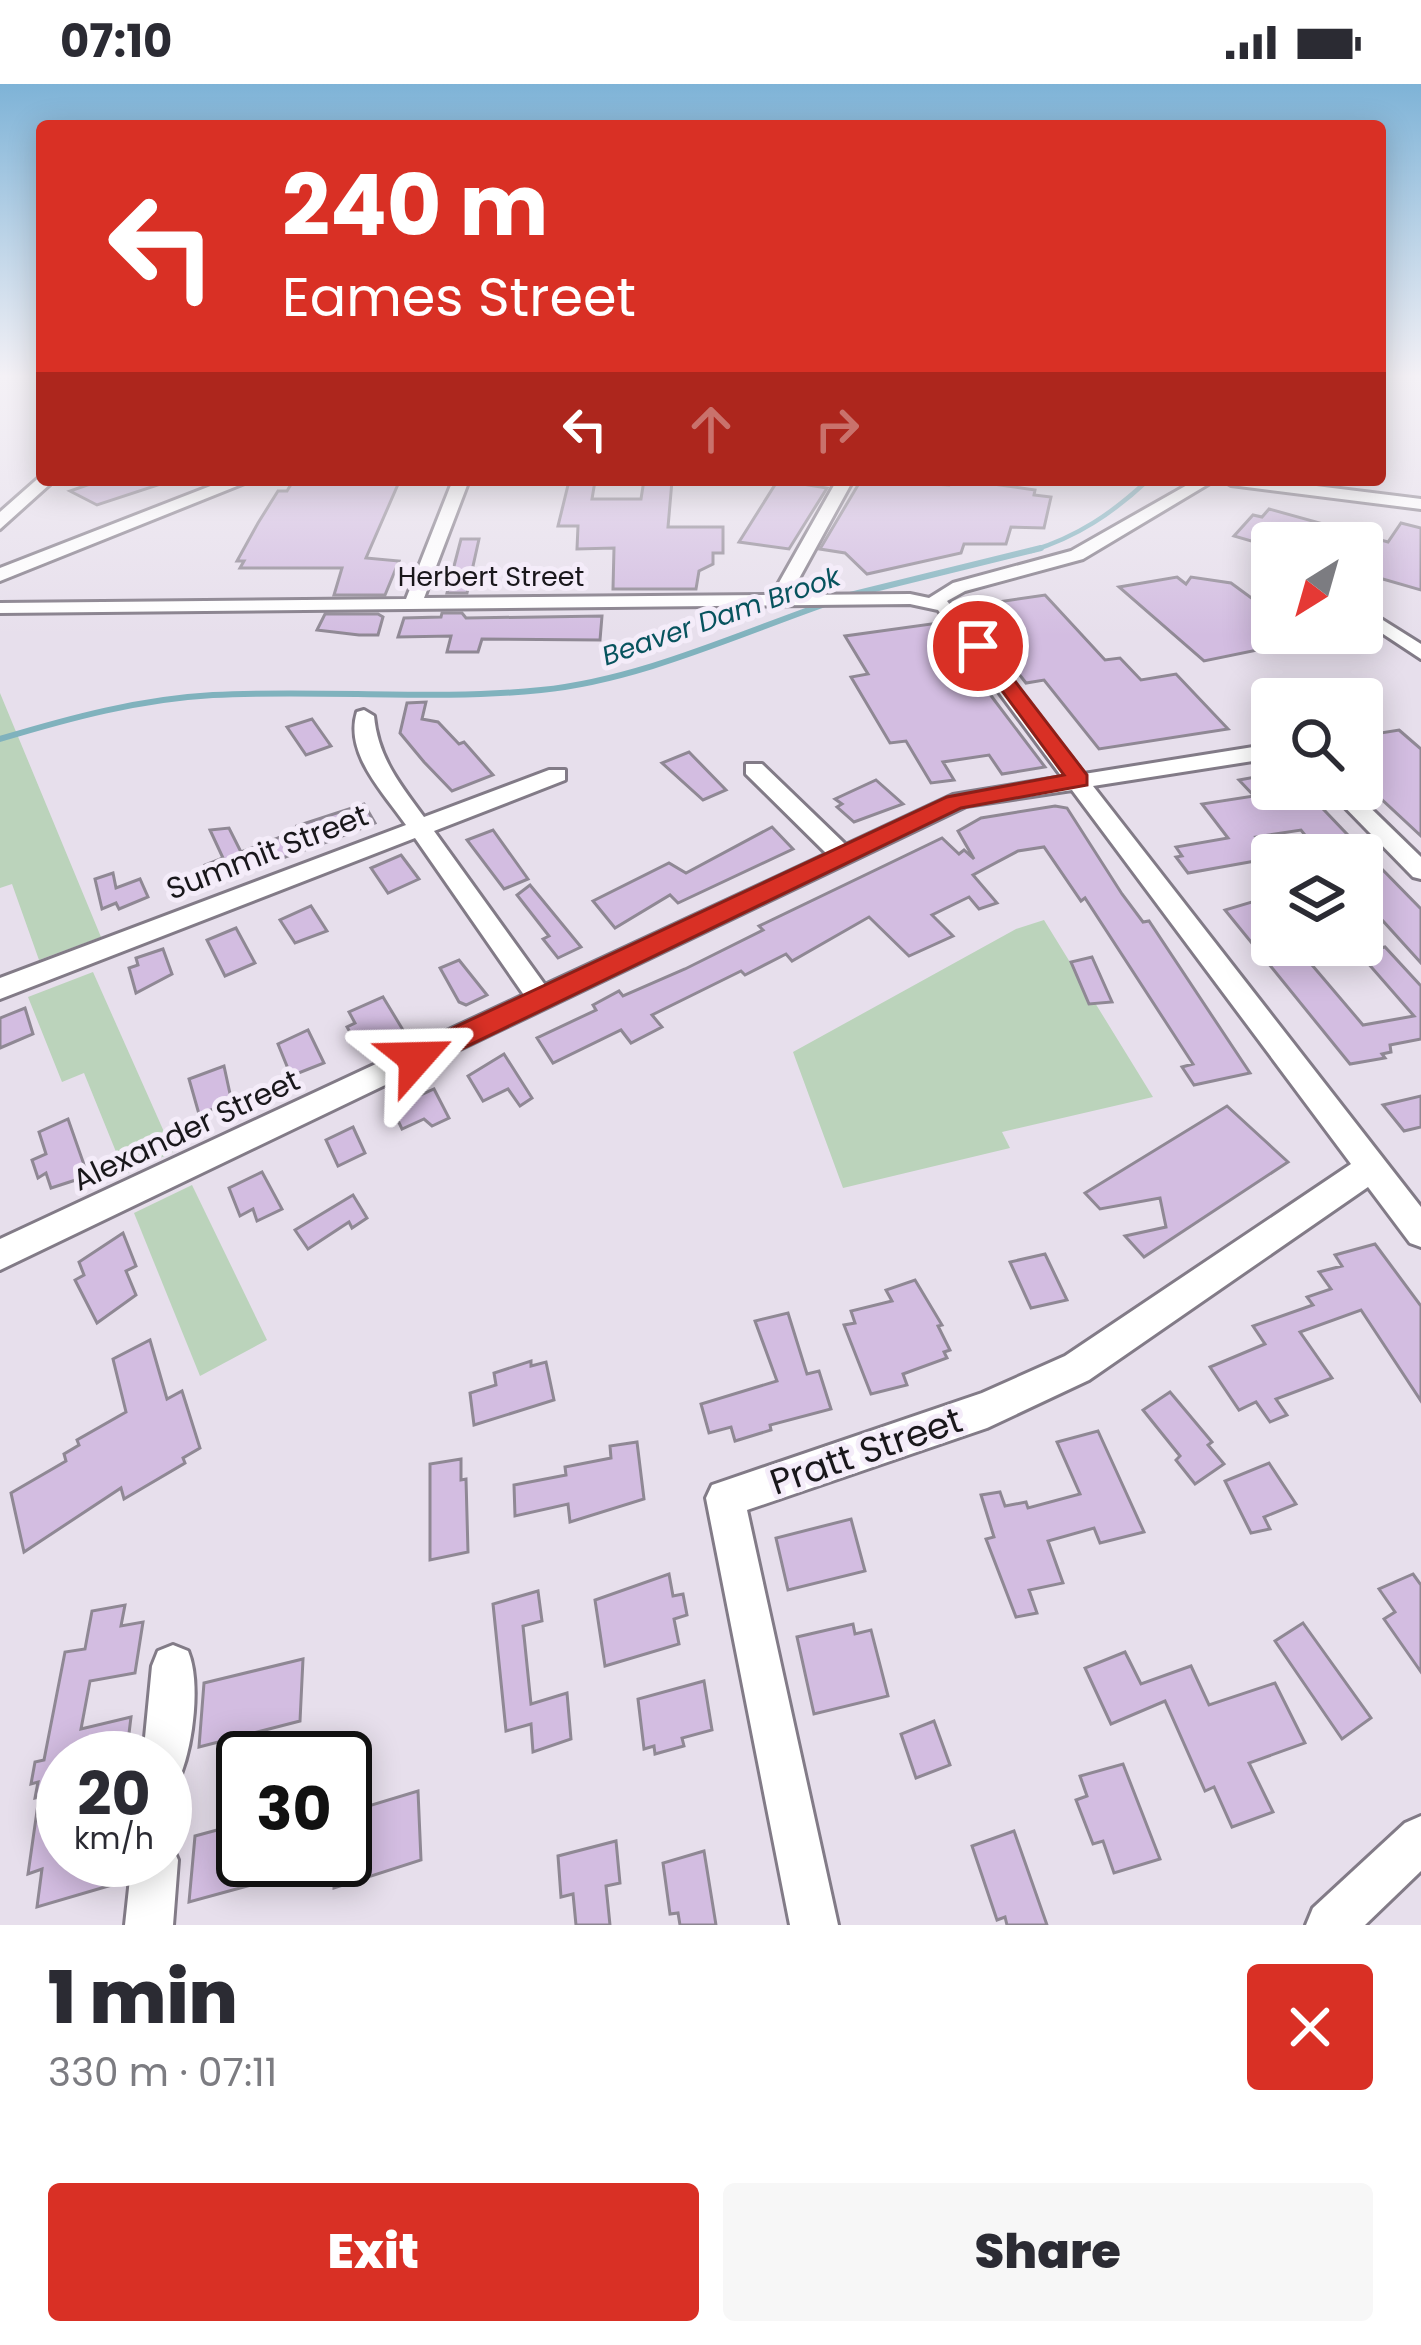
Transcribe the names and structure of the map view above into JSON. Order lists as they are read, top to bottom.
{
  "streets": {
    "street": [
      "Herbert Street",
      "Summit Street",
      "Alexander Street",
      "Pratt Street"
    ]
  },
  "water": ["Beaver Dam Brook"],
  "north": "bottom left",
  "page": {
    "status": "07:10",
    "turn": ["240 m", "Eames Street"],
    "speed": "20 km/h",
    "limit": "30",
    "heading": ["1 min", "330 m · 07:11"],
    "buttons": ["Exit", "Share"]
  }
}
